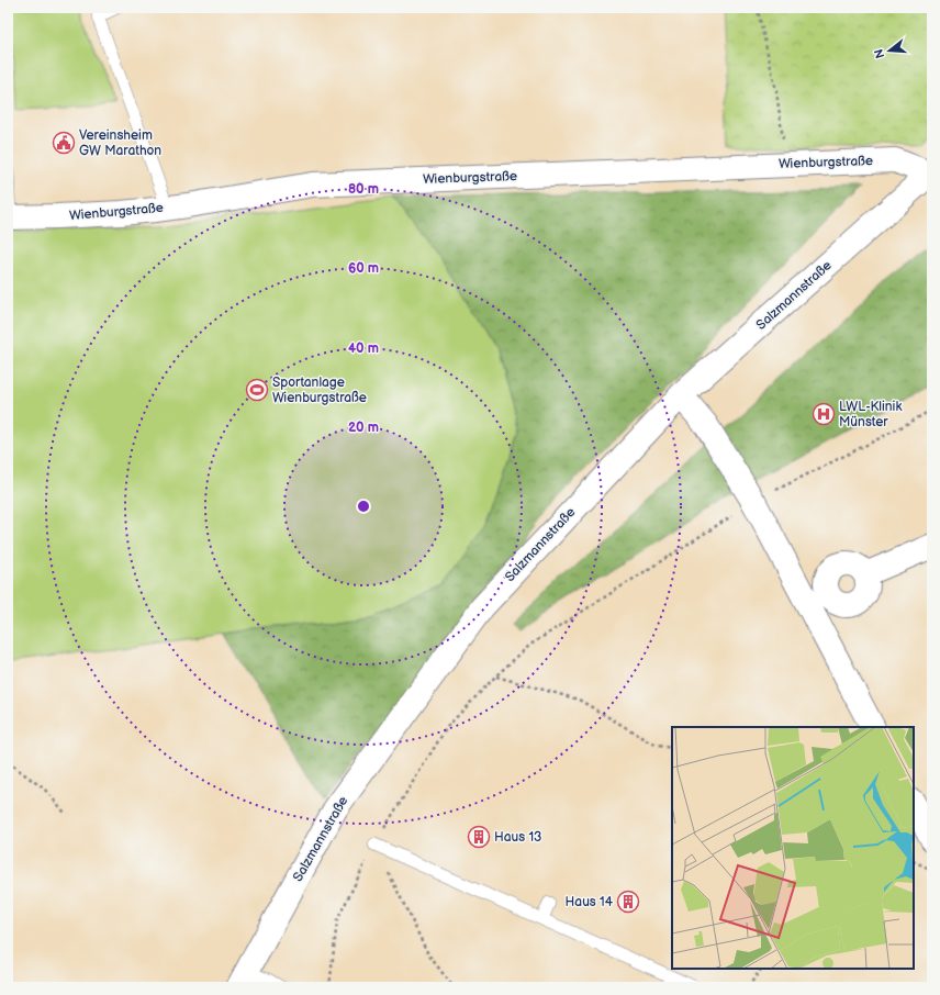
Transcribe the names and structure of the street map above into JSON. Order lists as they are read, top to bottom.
{
  "streets": {
    "street": ["Wienburgstraße", "Salzmannstraße"]
  },
  "crossings": [
    ["Wienburgstraße", "Salzmannstraße"]
  ],
  "places": {
    "public building": ["Vereinsheim GW Marathon"],
    "sports": ["Sportanlage Wienburgstraße"],
    "hospital": ["LWL-Klinik Münster"],
    "building": ["Haus 13", "Haus 14"]
  },
  "north": "left",
  "rings": [
    "80 m",
    "60 m",
    "40 m",
    "20 m"
  ]
}
